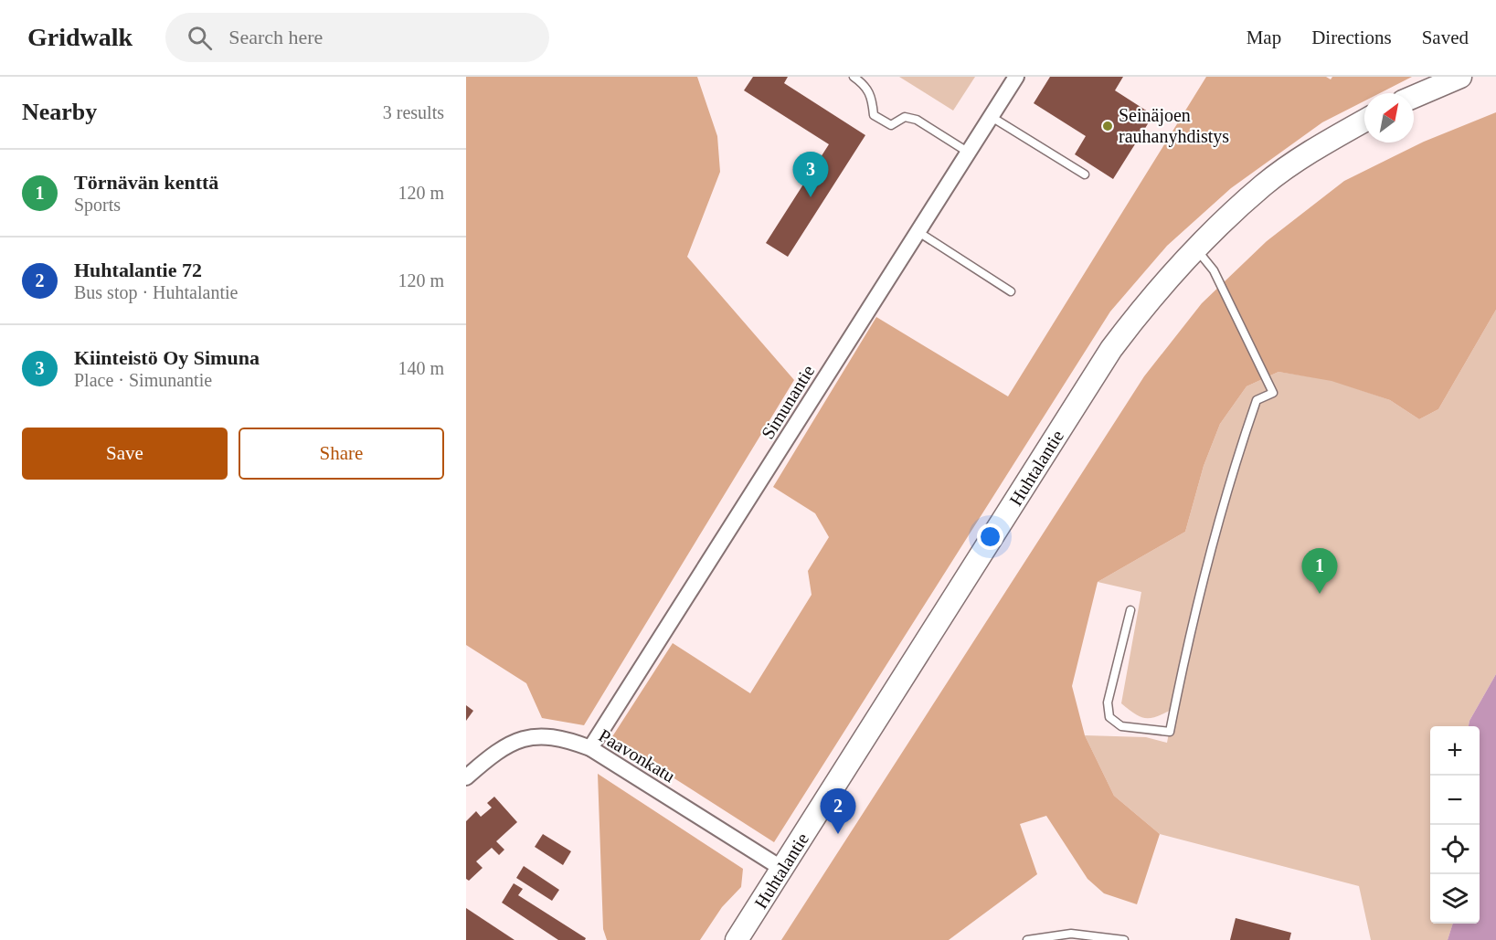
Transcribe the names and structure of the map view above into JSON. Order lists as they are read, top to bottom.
{
  "streets": {
    "main road": ["Huhtalantie"],
    "street": ["Simunantie", "Paavonkatu"]
  },
  "crossings": [
    ["Simunantie", "Paavonkatu"],
    ["Huhtalantie", "Paavonkatu"]
  ],
  "places": ["Seinäjoen rauhanyhdistys"],
  "north": "top right",
  "page": {
    "header": "Gridwalk",
    "search": "Search here",
    "nav": ["Map", "Directions", "Saved"],
    "heading": ["Nearby", "3 results"],
    "list": [
      {
        "mark": "1",
        "name": "Törnävän kenttä",
        "note": "Sports",
        "value": "120 m"
      },
      {
        "mark": "2",
        "name": "Huhtalantie 72",
        "note": "Bus stop · Huhtalantie",
        "value": "120 m"
      },
      {
        "mark": "3",
        "name": "Kiinteistö Oy Simuna",
        "note": "Place · Simunantie",
        "value": "140 m"
      }
    ],
    "pins": ["3", "1", "2"],
    "buttons": ["Save", "Share"],
    "map_buttons": ["+", "−"]
  }
}
